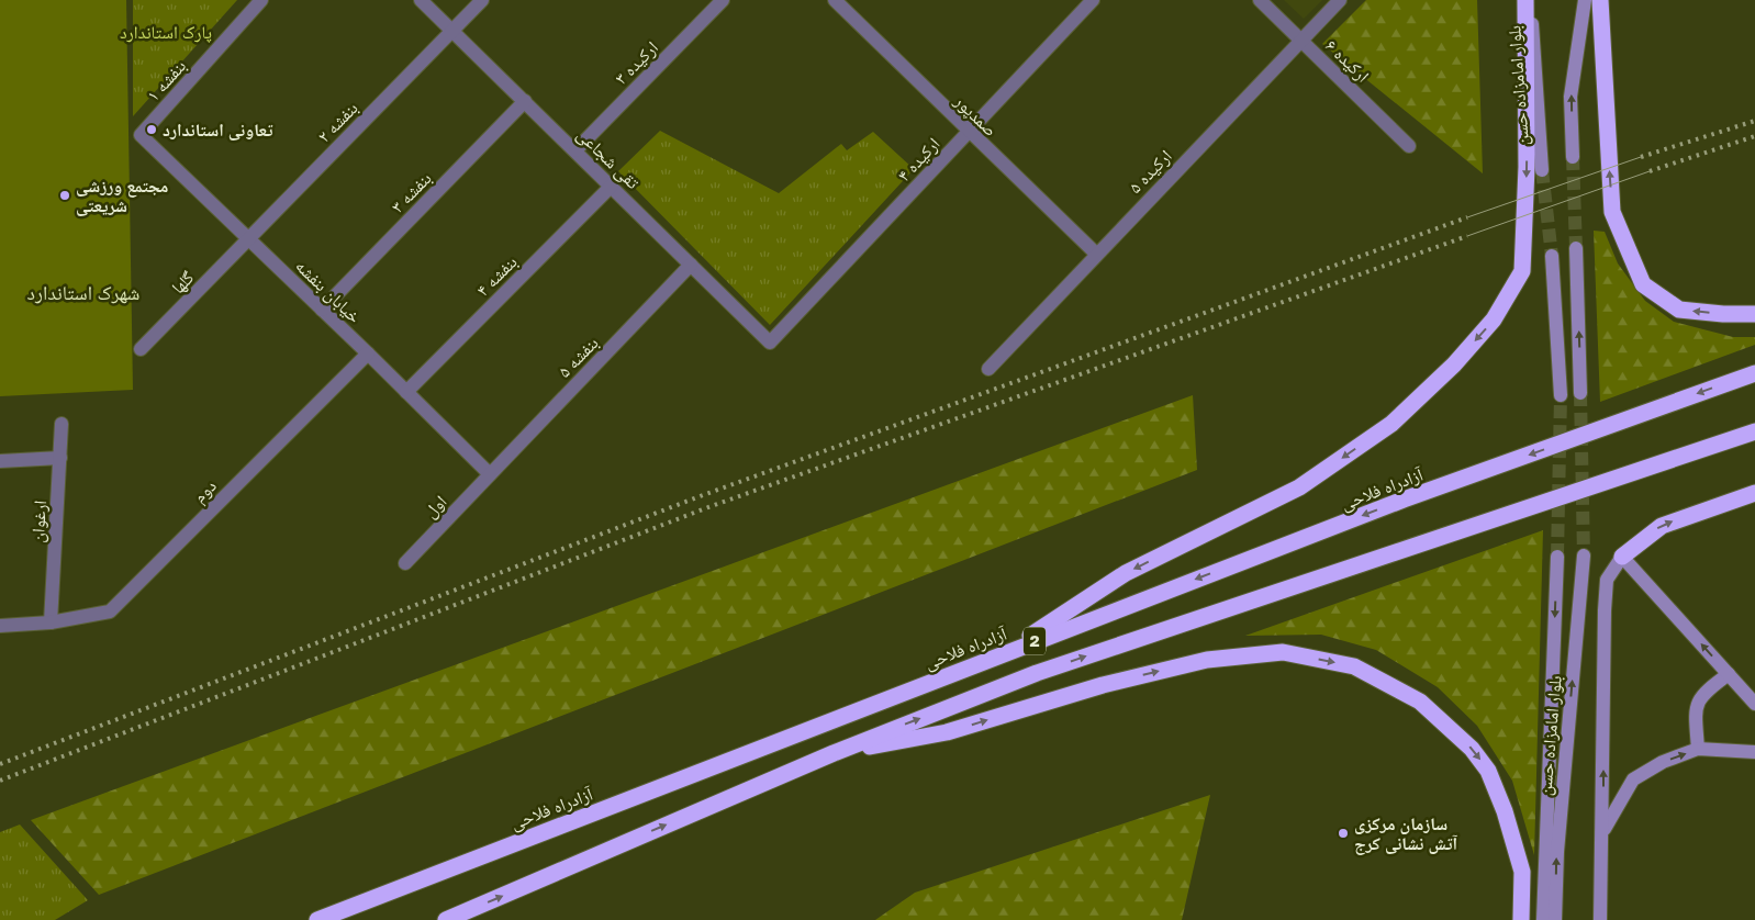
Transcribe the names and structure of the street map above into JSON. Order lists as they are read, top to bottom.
{
  "streets": {
    "highway": ["آزادراه فلاحی", "2"],
    "main road": ["بلوار امامزاده حسن"],
    "street": [
      "ارکیده ۶",
      "ارکیده ۳",
      "بنفشه ۱",
      "صمدپور",
      "بنفشه ۲",
      "تقی شجاعی",
      "ارکیده ۴",
      "ارکیده ۵",
      "بنفشه ۳",
      "بنفشه ۴",
      "گلها",
      "خیابان بنفشه",
      "بنفشه ۵",
      "دوم",
      "اول",
      "ارغوان"
    ]
  },
  "crossings": [
    ["ارکیده ۶", "ارکیده ۵"],
    ["ارکیده ۳", "تقی شجاعی"],
    ["بنفشه ۱", "خیابان بنفشه"],
    ["صمدپور", "ارکیده ۴"],
    ["صمدپور", "ارکیده ۵"],
    ["بنفشه ۲", "تقی شجاعی"],
    ["بنفشه ۲", "گلها"],
    ["بنفشه ۲", "خیابان بنفشه"],
    ["تقی شجاعی", "ارکیده ۴"],
    ["تقی شجاعی", "بنفشه ۳"],
    ["تقی شجاعی", "بنفشه ۴"],
    ["تقی شجاعی", "بنفشه ۵"],
    ["بنفشه ۳", "خیابان بنفشه"],
    ["بنفشه ۴", "خیابان بنفشه"],
    ["گلها", "خیابان بنفشه"],
    ["خیابان بنفشه", "بنفشه ۵"],
    ["خیابان بنفشه", "دوم"],
    ["خیابان بنفشه", "اول"],
    ["بنفشه ۵", "اول"],
    ["دوم", "ارغوان"]
  ],
  "districts": ["شهرک استاندارد"],
  "parks": ["پارک استاندارد"],
  "places": ["تعاونی استاندارد", "مجتمع ورزشی شریعتی", "سازمان مرکزی آتش نشانی کرج"]
}
